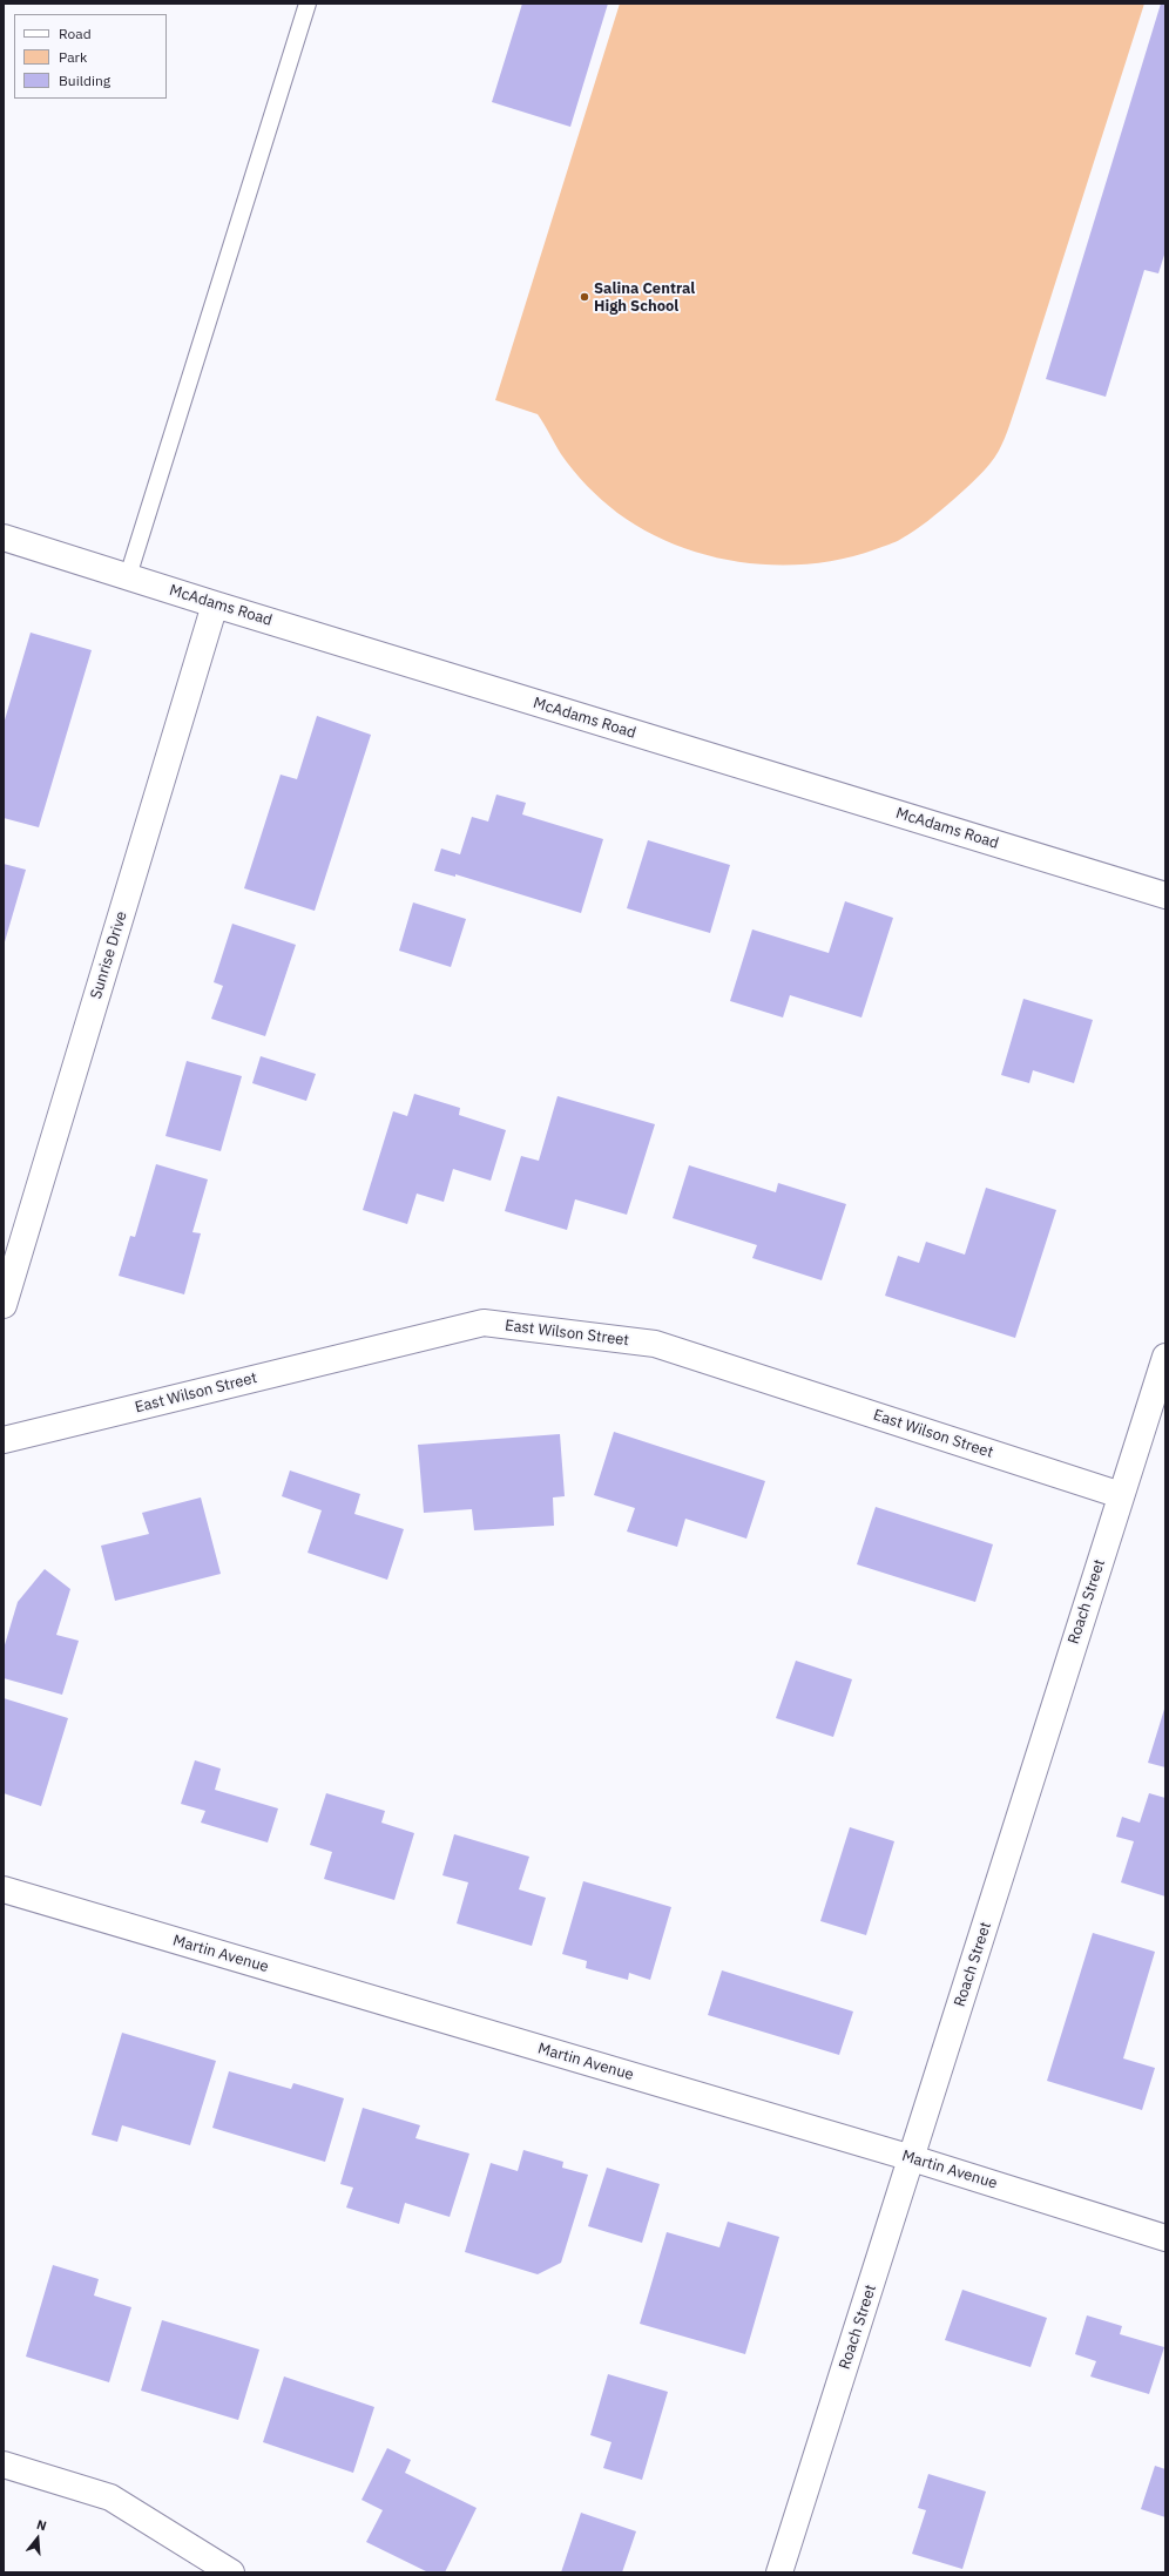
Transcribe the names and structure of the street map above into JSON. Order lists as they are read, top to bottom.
{
  "streets": {
    "street": [
      "McAdams Road",
      "Sunrise Drive",
      "East Wilson Street",
      "Roach Street",
      "Martin Avenue"
    ]
  },
  "crossings": [
    ["McAdams Road", "Sunrise Drive"],
    ["East Wilson Street", "Roach Street"],
    ["Roach Street", "Martin Avenue"]
  ],
  "places": ["Salina Central High School"],
  "legend": ["Road", "Park", "Building"],
  "north": "top"
}
